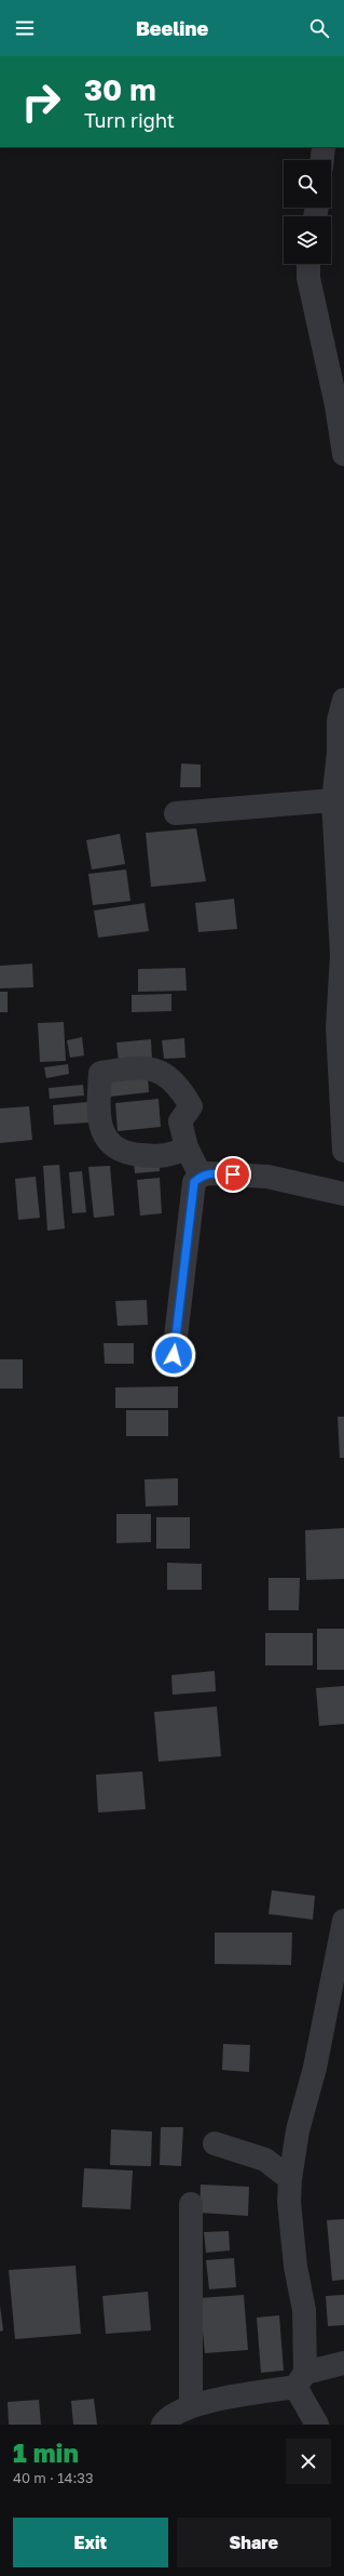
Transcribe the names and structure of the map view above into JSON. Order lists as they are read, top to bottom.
{
  "page": {
    "header": "Beeline",
    "turn": ["30 m", "Turn right"],
    "heading": ["1 min", "40 m · 14:33"],
    "buttons": ["Exit", "Share"]
  }
}
